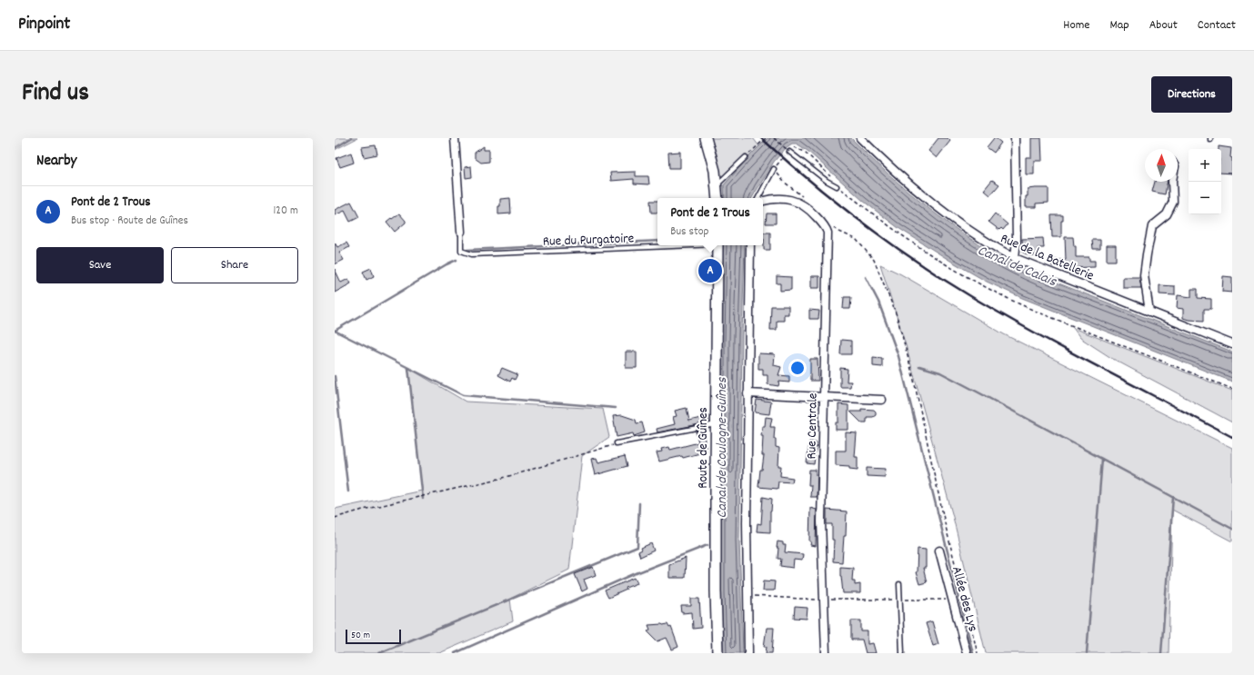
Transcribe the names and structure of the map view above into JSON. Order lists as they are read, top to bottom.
{
  "streets": {
    "main road": ["Route de Guînes"],
    "street": ["Rue de la Batellerie", "Rue Centrale", "Allée des Lys"],
    "lane": ["Rue du Purgatoire"]
  },
  "water": ["Canal de Calais", "Canal de Coulogne-Guînes"],
  "scale_bar": "50 m",
  "north": "top",
  "page": {
    "header": "Pinpoint",
    "nav": [
      "Home",
      "Map",
      "About",
      "Contact"
    ],
    "title": "Find us",
    "buttons": [
      "Directions",
      ["Save", "Share"]
    ],
    "heading": "Nearby",
    "map_buttons": ["+", "−"],
    "list": [
      {
        "mark": "A",
        "name": "Pont de 2 Trous",
        "note": "Bus stop · Route de Guînes",
        "value": "120 m"
      }
    ],
    "popup": ["Pont de 2 Trous", "Bus stop"],
    "pins": "A",
    "scale": "50 m"
  }
}
